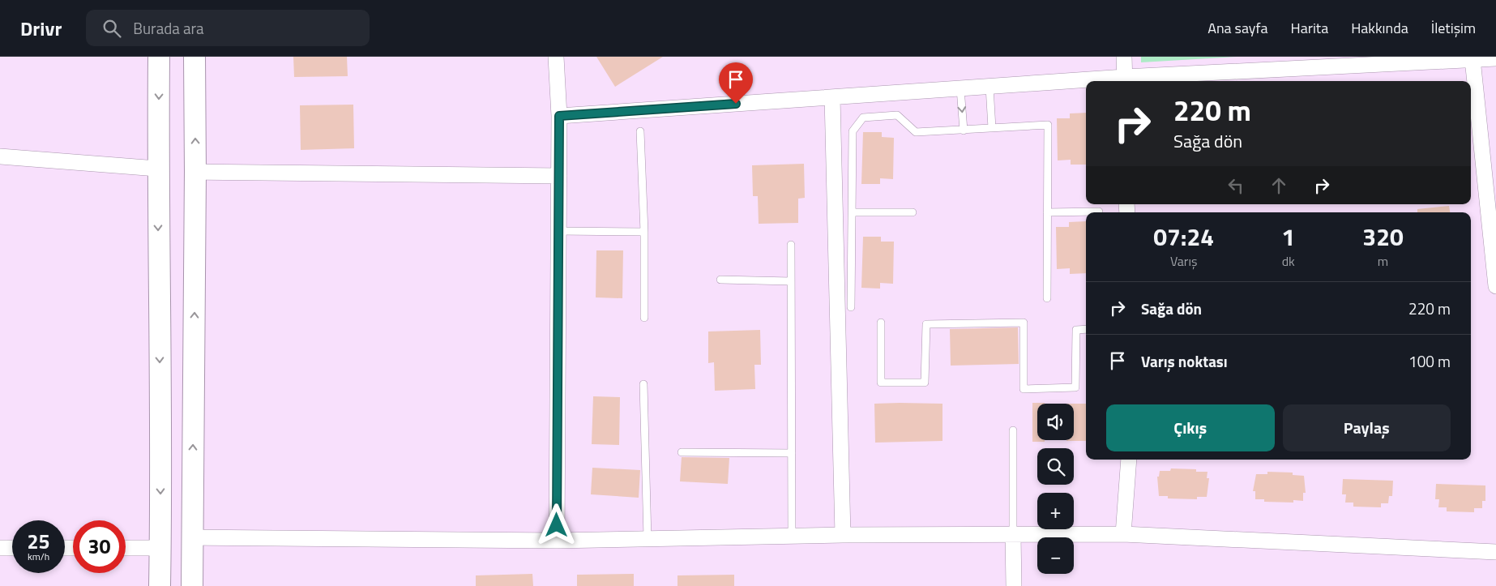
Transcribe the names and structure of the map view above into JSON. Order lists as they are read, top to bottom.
{
  "page": {
    "header": "Drivr",
    "search": "Burada ara",
    "nav": [
      "Ana sayfa",
      "Harita",
      "Hakkında",
      "İletişim"
    ],
    "turn": ["220 m", "Sağa dön"],
    "eta": [
      "07:24",
      "Varış",
      "1",
      "dk",
      "320",
      "m"
    ],
    "list": [
      {
        "name": "Sağa dön",
        "value": "220 m"
      },
      {
        "name": "Varış noktası",
        "value": "100 m"
      }
    ],
    "buttons": ["Çıkış", "Paylaş"],
    "map_buttons": ["+", "−"],
    "speed": "25 km/h",
    "limit": "30"
  }
}
